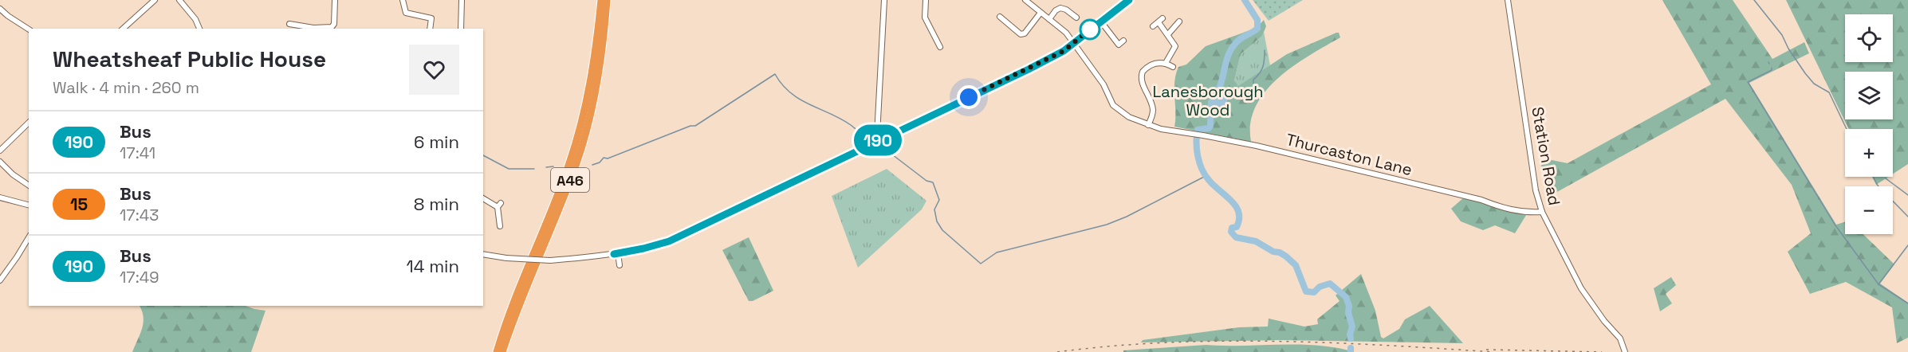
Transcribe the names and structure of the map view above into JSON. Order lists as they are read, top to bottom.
{
  "streets": {
    "highway": ["A46"],
    "street": ["Thurcaston Lane", "Station Road"]
  },
  "crossings": [
    ["Thurcaston Lane", "Station Road"]
  ],
  "parks": ["Lanesborough Wood"],
  "lines": ["bus line 190"],
  "page": {
    "on_map": "190",
    "map_buttons": ["+", "−"],
    "heading": ["Wheatsheaf Public House", "Walk · 4 min · 260 m"],
    "list": [
      {
        "mark": "190",
        "name": "Bus",
        "note": "17:41",
        "value": "6 min"
      },
      {
        "mark": "15",
        "name": "Bus",
        "note": "17:43",
        "value": "8 min"
      },
      {
        "mark": "190",
        "name": "Bus",
        "note": "17:49",
        "value": "14 min"
      }
    ]
  }
}
